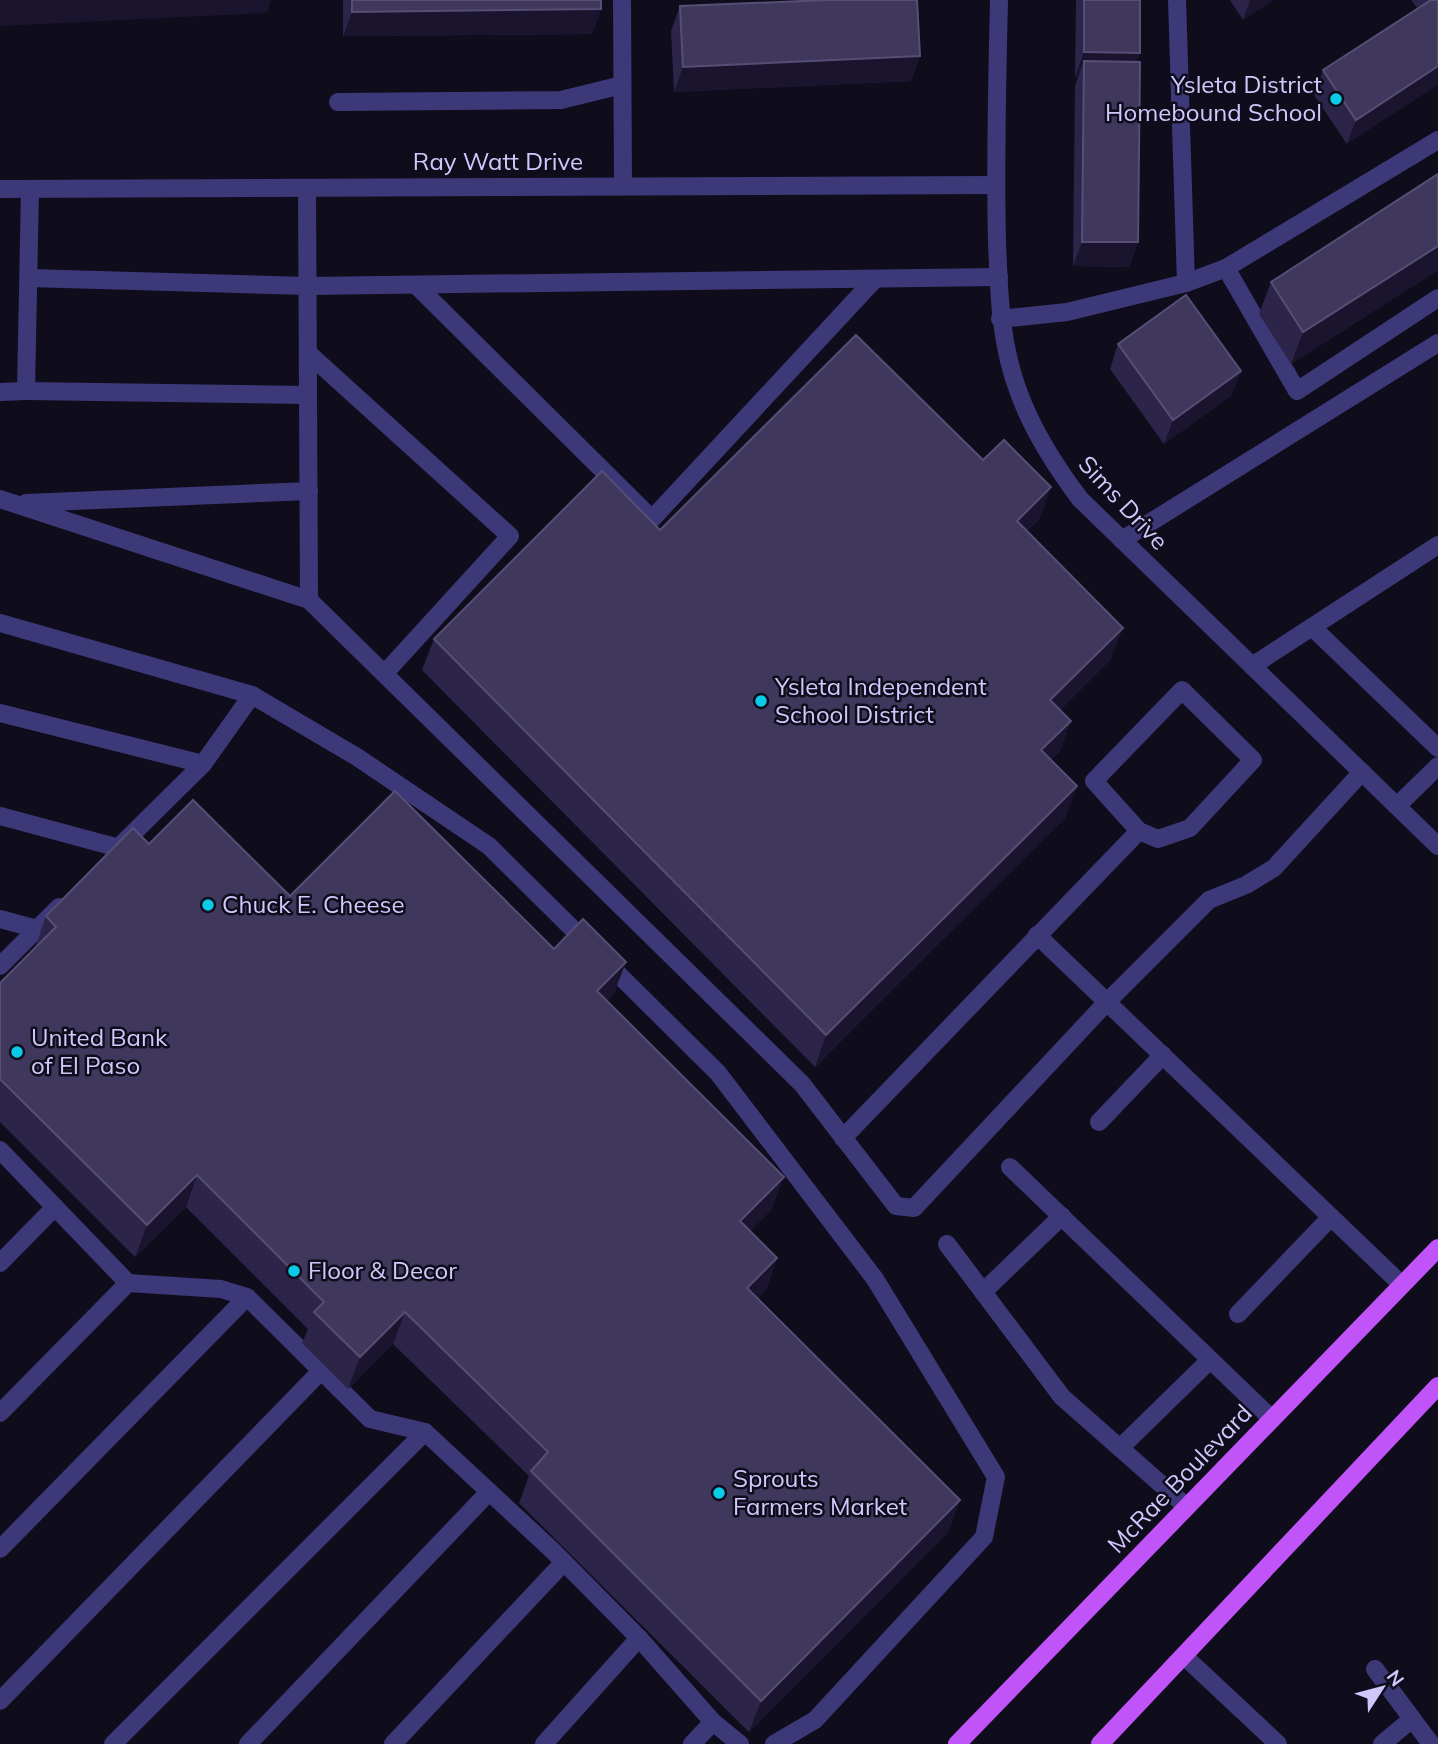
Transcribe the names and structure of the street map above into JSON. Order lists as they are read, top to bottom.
{
  "streets": {
    "main road": ["McRae Boulevard"],
    "street": ["Ray Watt Drive", "Sims Drive"]
  },
  "crossings": [
    ["Ray Watt Drive", "Sims Drive"]
  ],
  "places": [
    "Ysleta District Homebound School",
    "Ysleta Independent School District",
    "Chuck E. Cheese",
    "United Bank of El Paso",
    "Floor & Decor",
    "Sprouts Farmers Market"
  ],
  "north": "top right"
}
